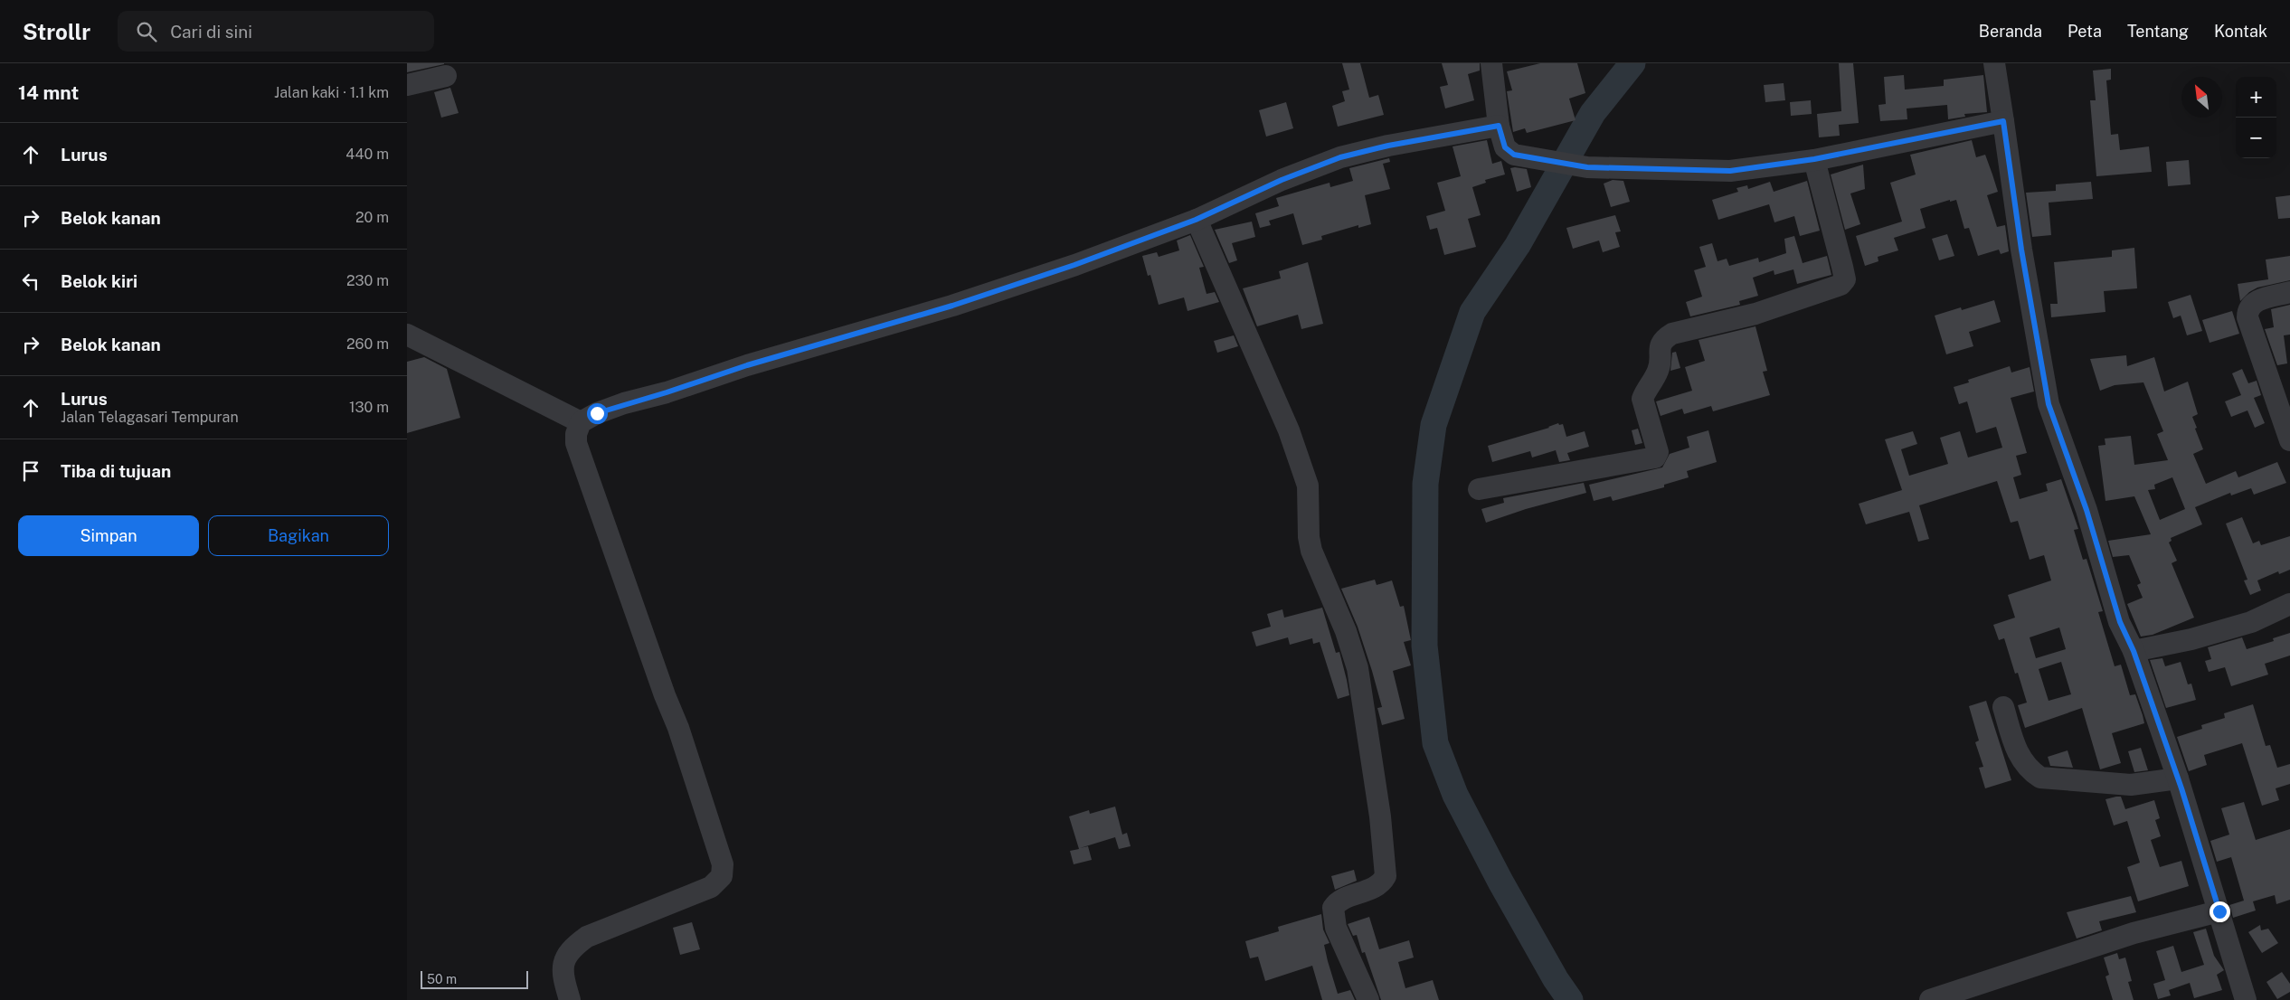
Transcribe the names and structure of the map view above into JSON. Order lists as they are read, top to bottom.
{
  "scale_bar": "50 m",
  "north": "top left",
  "page": {
    "header": "Strollr",
    "search": "Cari di sini",
    "nav": [
      "Beranda",
      "Peta",
      "Tentang",
      "Kontak"
    ],
    "heading": ["14 mnt", "Jalan kaki · 1.1 km"],
    "map_buttons": ["+", "−"],
    "list": [
      ["Lurus", "440 m"],
      ["Belok kanan", "20 m"],
      ["Belok kiri", "230 m"],
      ["Belok kanan", "260 m"],
      ["Lurus", "Jalan Telagasari Tempuran", "130 m"],
      "Tiba di tujuan"
    ],
    "buttons": ["Simpan", "Bagikan"],
    "scale": "50 m"
  }
}
